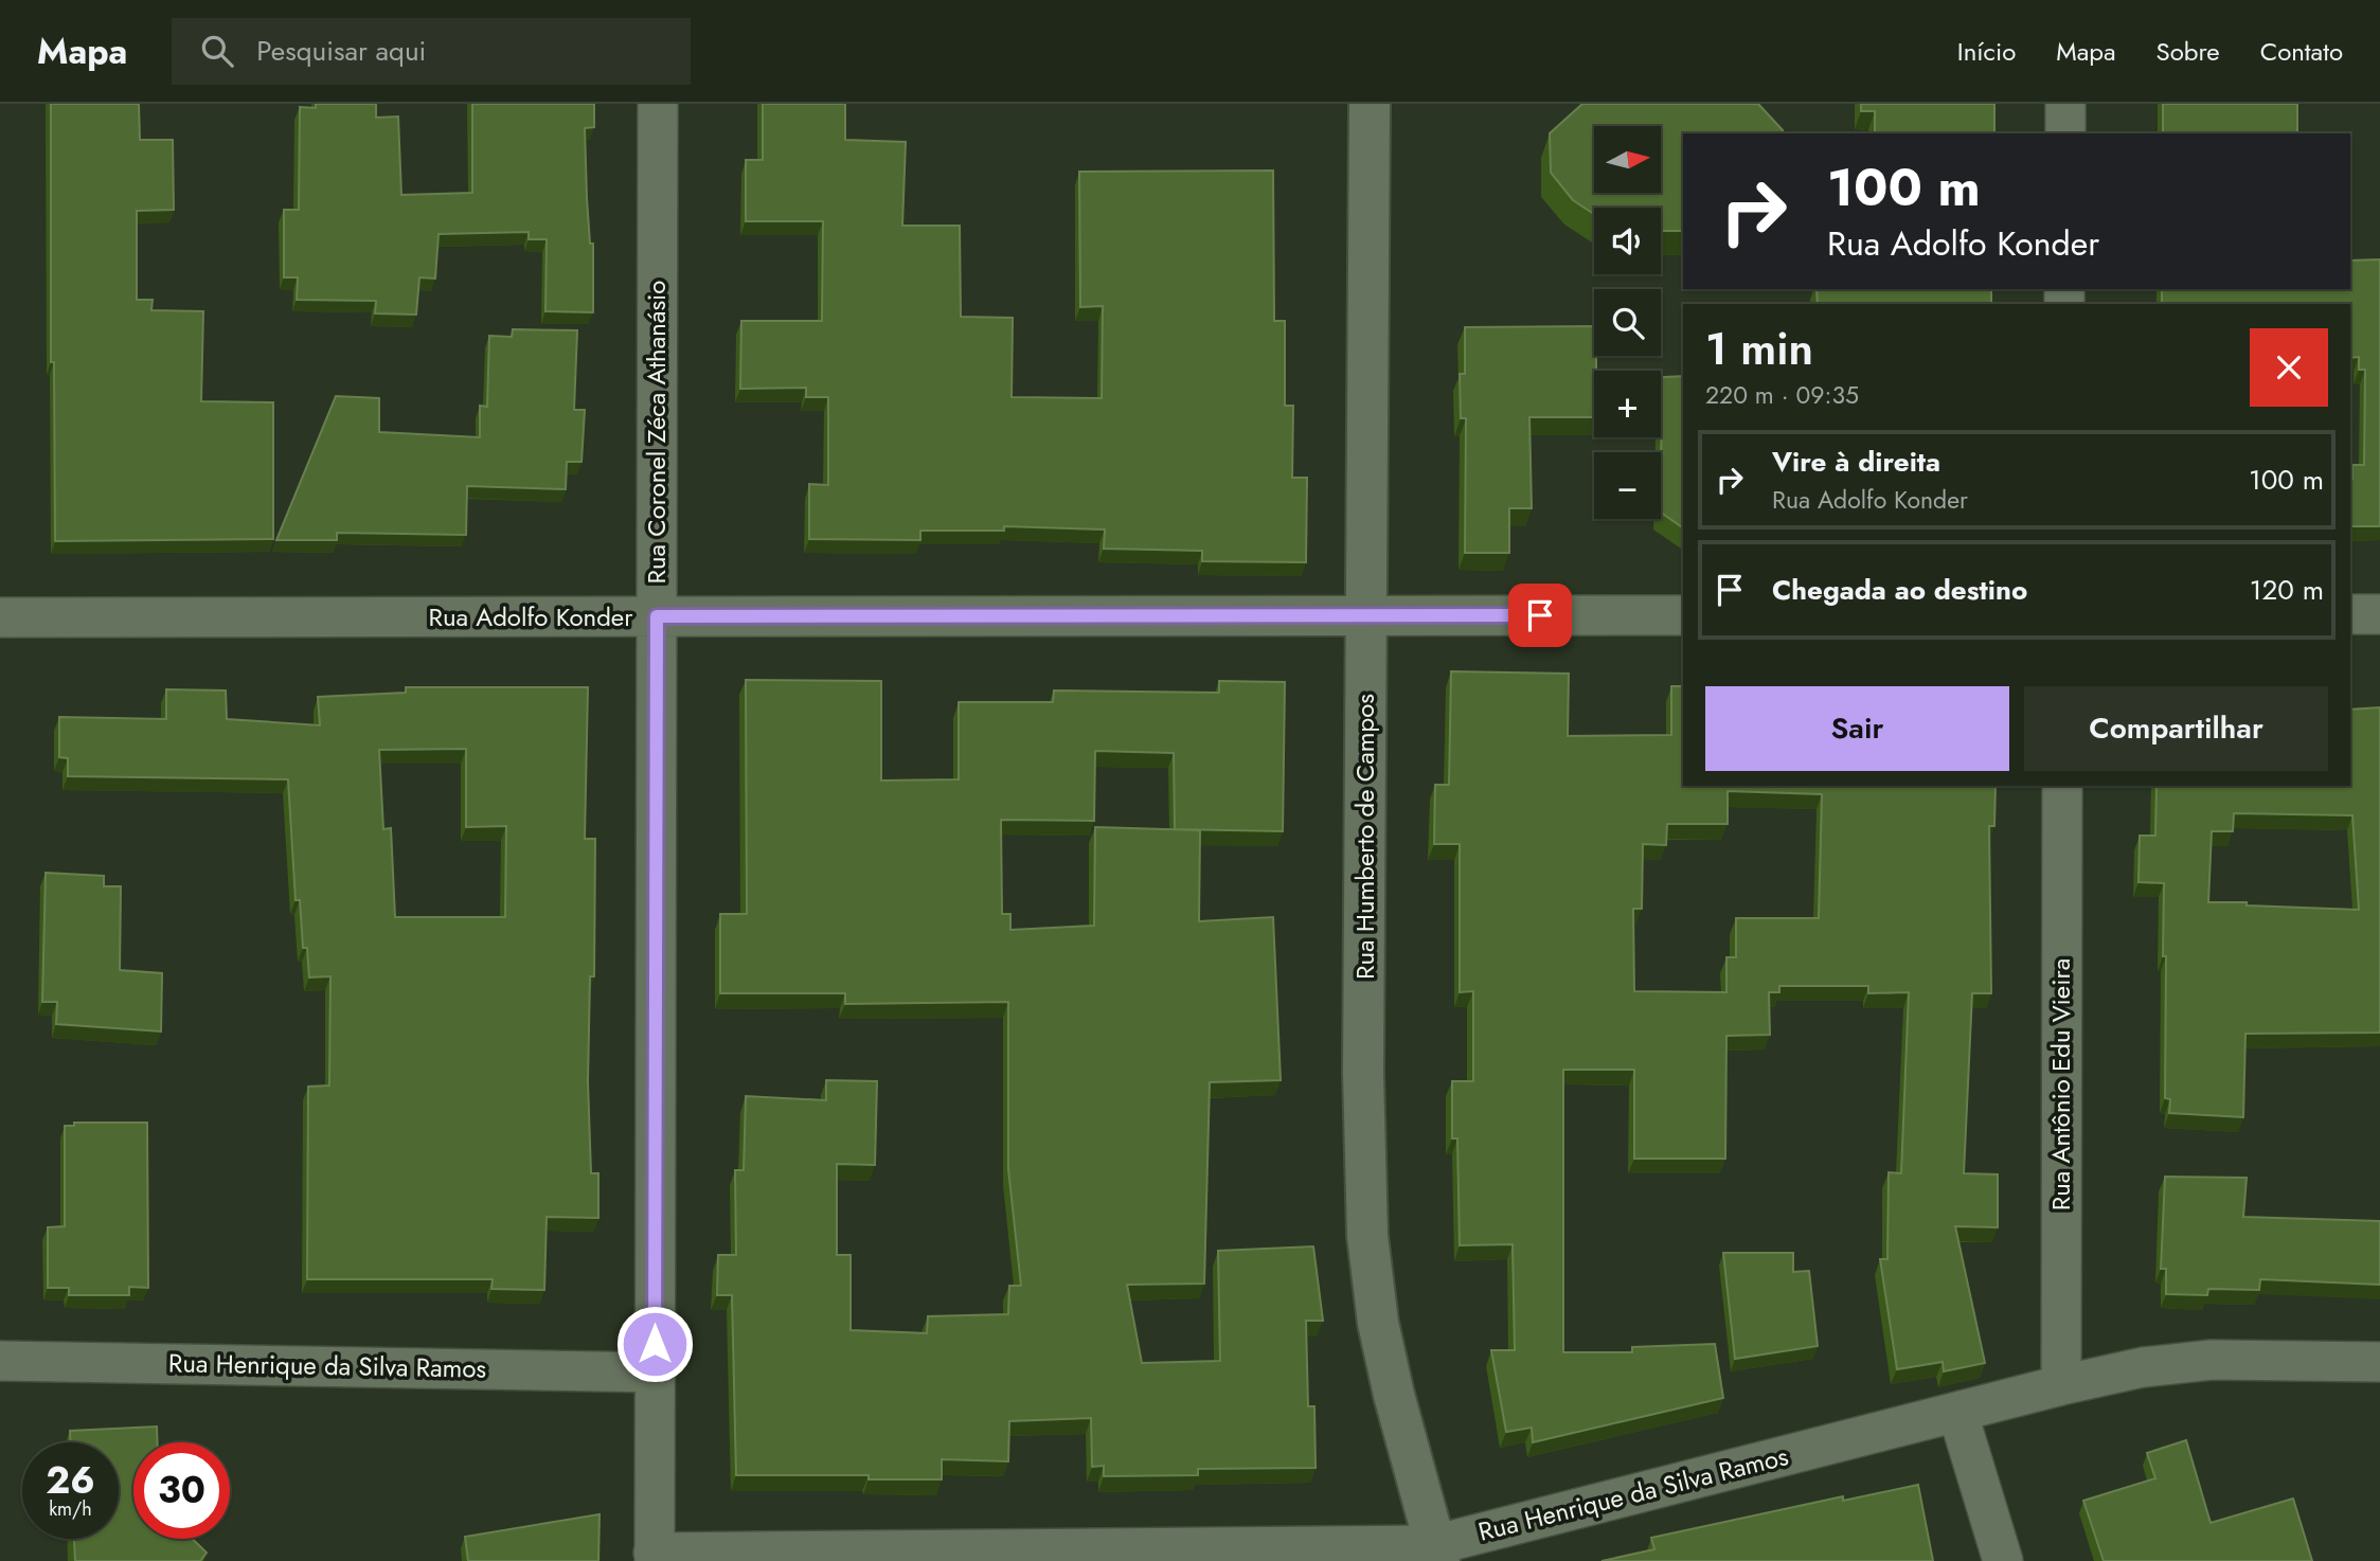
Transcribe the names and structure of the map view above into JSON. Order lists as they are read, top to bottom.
{
  "streets": {
    "main road": ["Rua Humberto de Campos"],
    "street": [
      "Rua Coronel Zéca Athanásio",
      "Rua Adolfo Konder",
      "Rua Antônio Edu Vieira",
      "Rua Henrique da Silva Ramos"
    ]
  },
  "crossings": [
    ["Rua Coronel Zéca Athanásio", "Rua Adolfo Konder"],
    ["Rua Coronel Zéca Athanásio", "Rua Henrique da Silva Ramos"],
    ["Rua Adolfo Konder", "Rua Humberto de Campos"],
    ["Rua Humberto de Campos", "Rua Henrique da Silva Ramos"],
    ["Rua Antônio Edu Vieira", "Rua Henrique da Silva Ramos"]
  ],
  "north": "right",
  "page": {
    "header": "Mapa",
    "search": "Pesquisar aqui",
    "nav": [
      "Início",
      "Mapa",
      "Sobre",
      "Contato"
    ],
    "map_buttons": ["+", "−"],
    "turn": ["100 m", "Rua Adolfo Konder"],
    "heading": ["1 min", "220 m · 09:35"],
    "list": [
      {
        "name": "Vire à direita",
        "note": "Rua Adolfo Konder",
        "value": "100 m"
      },
      {
        "name": "Chegada ao destino",
        "value": "120 m"
      }
    ],
    "buttons": ["Sair", "Compartilhar"],
    "speed": "26 km/h",
    "limit": "30"
  }
}
